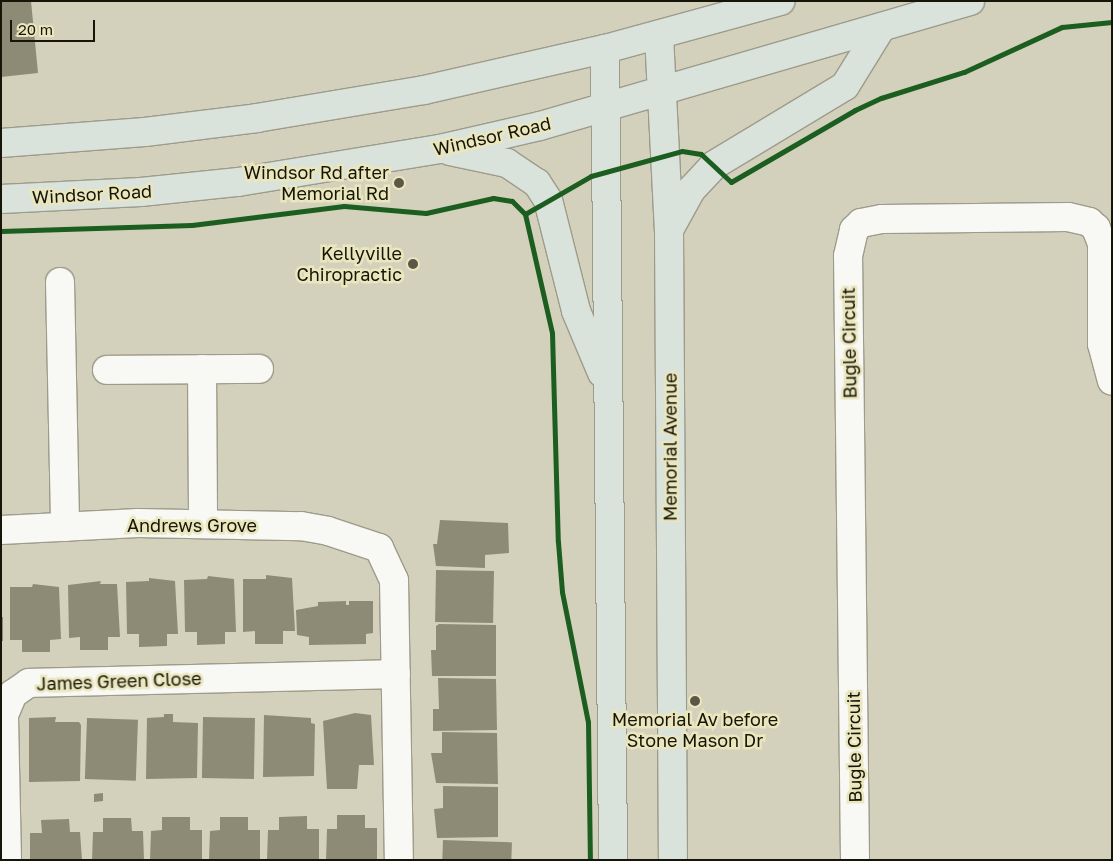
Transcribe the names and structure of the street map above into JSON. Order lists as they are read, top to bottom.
{
  "streets": {
    "main road": ["Windsor Road", "Memorial Avenue"],
    "street": ["Bugle Circuit", "Andrews Grove", "James Green Close"]
  },
  "crossings": [
    ["Windsor Road", "Memorial Avenue"],
    ["Andrews Grove", "James Green Close"]
  ],
  "places": ["Windsor Rd after Memorial Rd", "Kellyville Chiropractic", "Memorial Av before Stone Mason Dr"],
  "scale_bar": "20 m"
}
